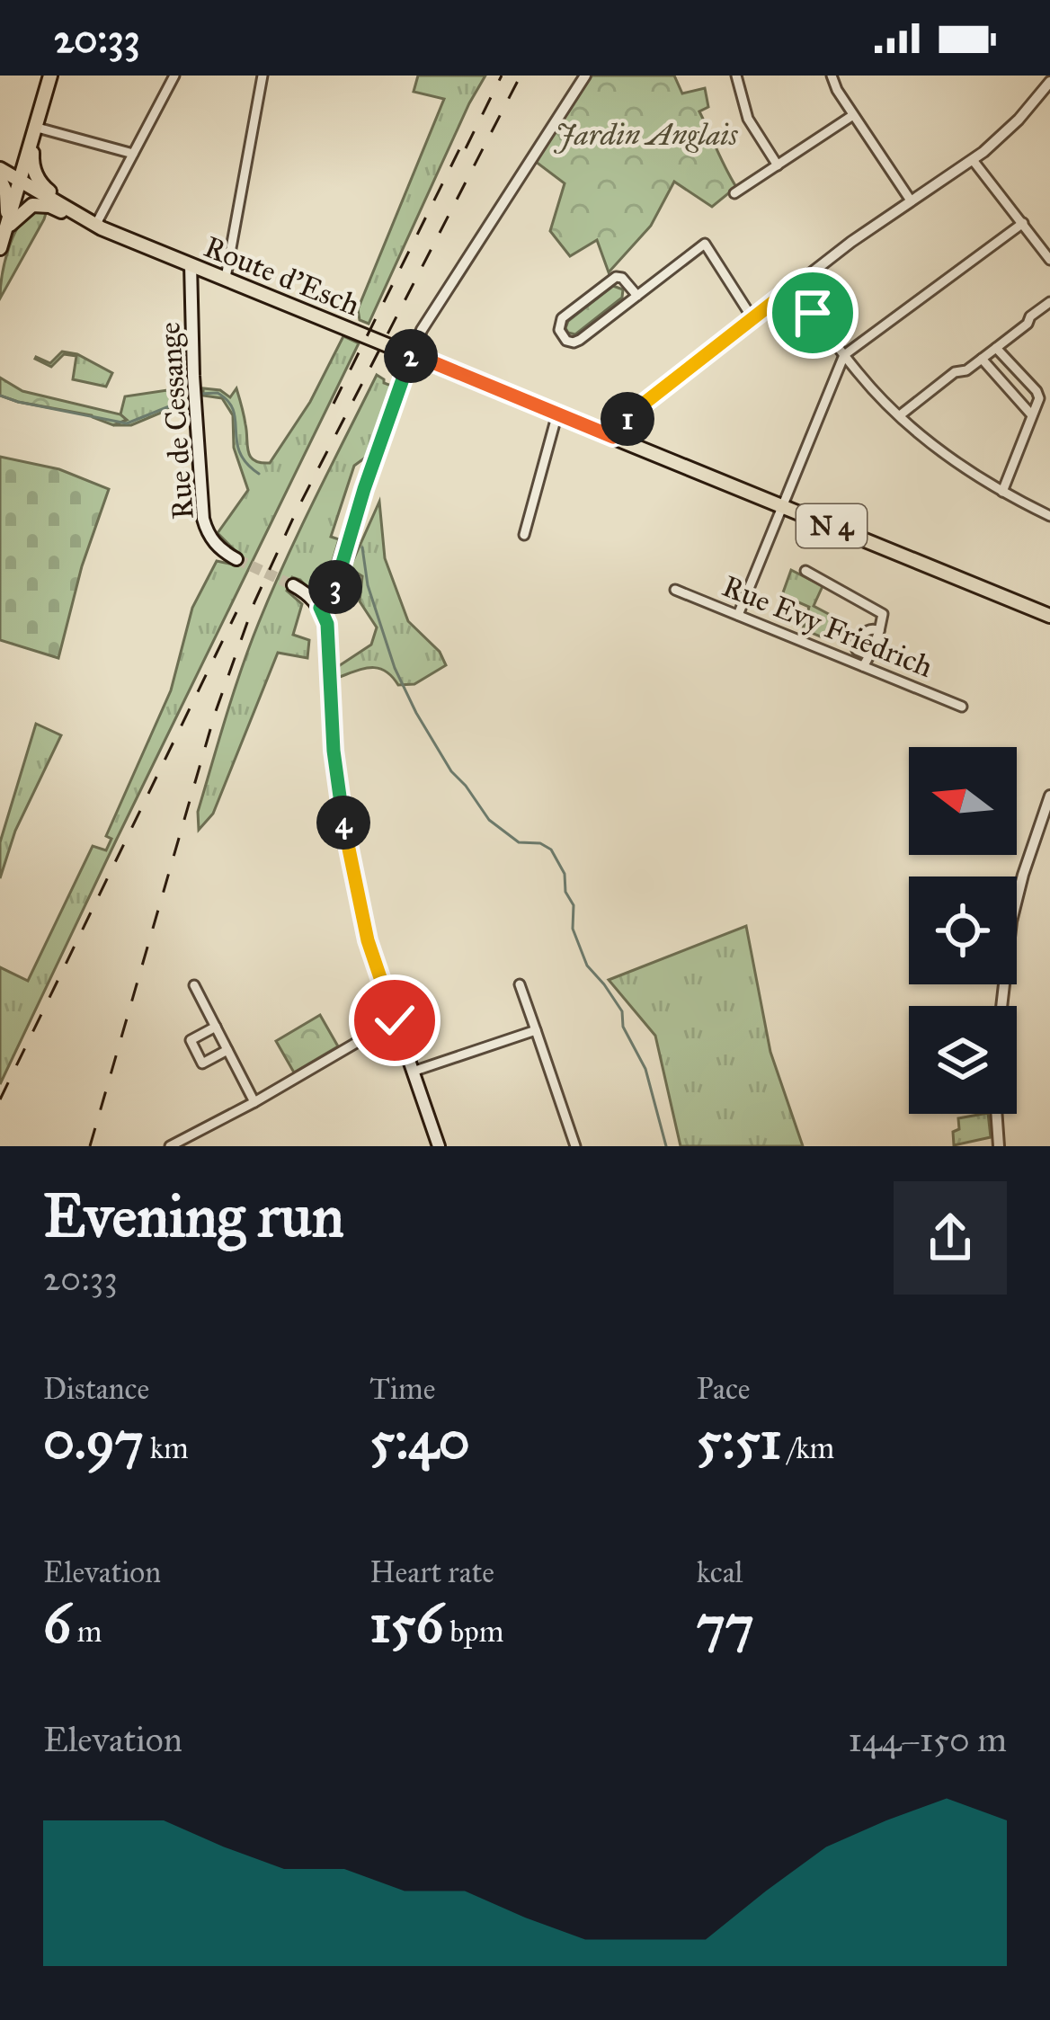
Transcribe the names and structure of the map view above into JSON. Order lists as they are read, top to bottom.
{
  "streets": {
    "main road": ["Route d'Esch", "Rue de Cessange", "N 4"],
    "street": ["Rue Evy Friedrich"]
  },
  "crossings": [
    ["Route d'Esch", "Rue de Cessange"],
    ["Route d'Esch", "N 4"]
  ],
  "parks": ["Jardin Anglais"],
  "north": "left",
  "page": {
    "status": "20:33",
    "pins": [
      "2",
      "1",
      "3",
      "4"
    ],
    "heading": ["Evening run", "20:33"],
    "stats": [
      ["Distance", "0.97 km"],
      ["Time", "5:40"],
      ["Pace", "5:51 /km"],
      ["Elevation", "6 m"],
      ["Heart rate", "156 bpm"],
      ["kcal", "77"]
    ],
    "chart": ["Elevation", "144–150 m"]
  }
}
